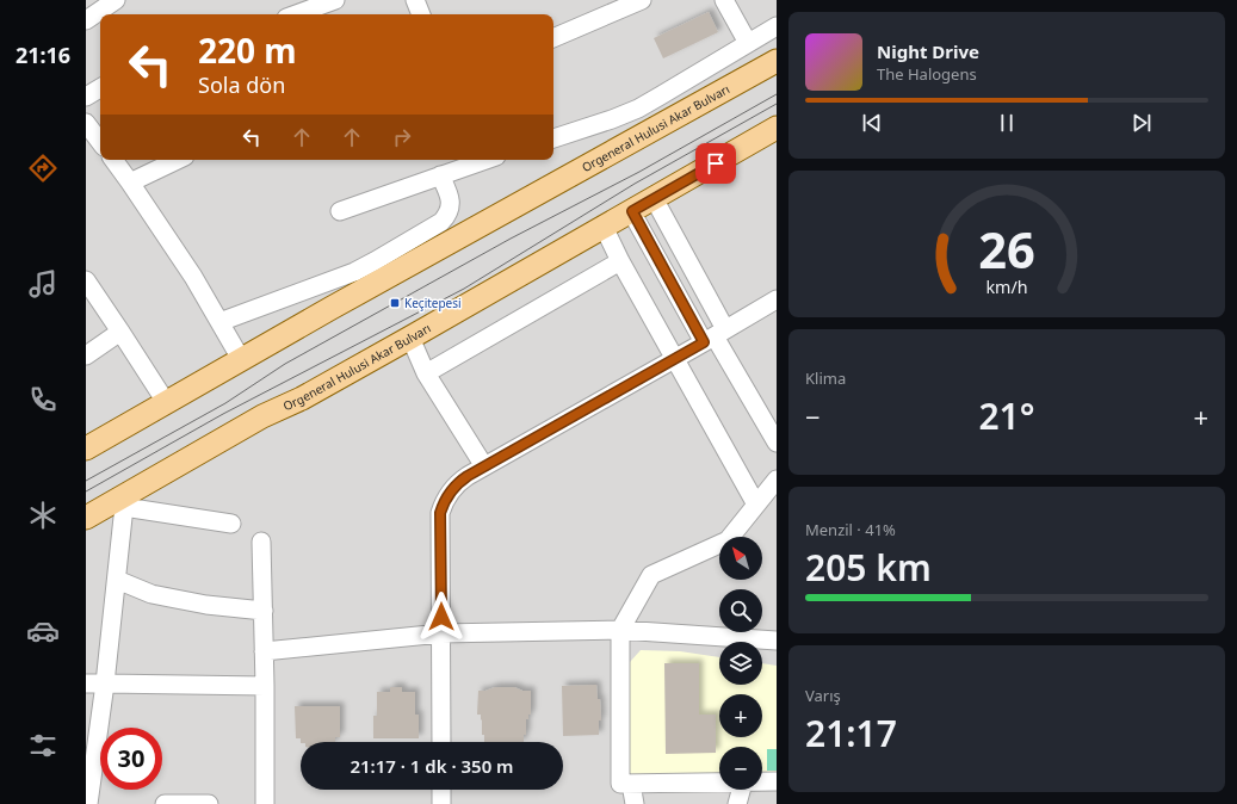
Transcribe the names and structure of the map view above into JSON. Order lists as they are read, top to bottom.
{
  "streets": {
    "main road": ["Orgeneral Hulusi Akar Bulvarı"]
  },
  "places": {
    "transit": ["Keçitepesi"]
  },
  "north": "top left",
  "page": {
    "tabs": "21:16",
    "turn": ["220 m", "Sola dön"],
    "song": ["Night Drive", "The Halogens"],
    "tile": [
      "Klima",
      ["Menzil · 41%", "205 km"],
      ["Varış", "21:17"]
    ],
    "heat": ["−", "21°", "+"],
    "map_buttons": ["+", "−"],
    "limit": "30",
    "trip": "21:17 · 1 dk · 350 m",
    "gauge": ["26", "km/h"]
  }
}
